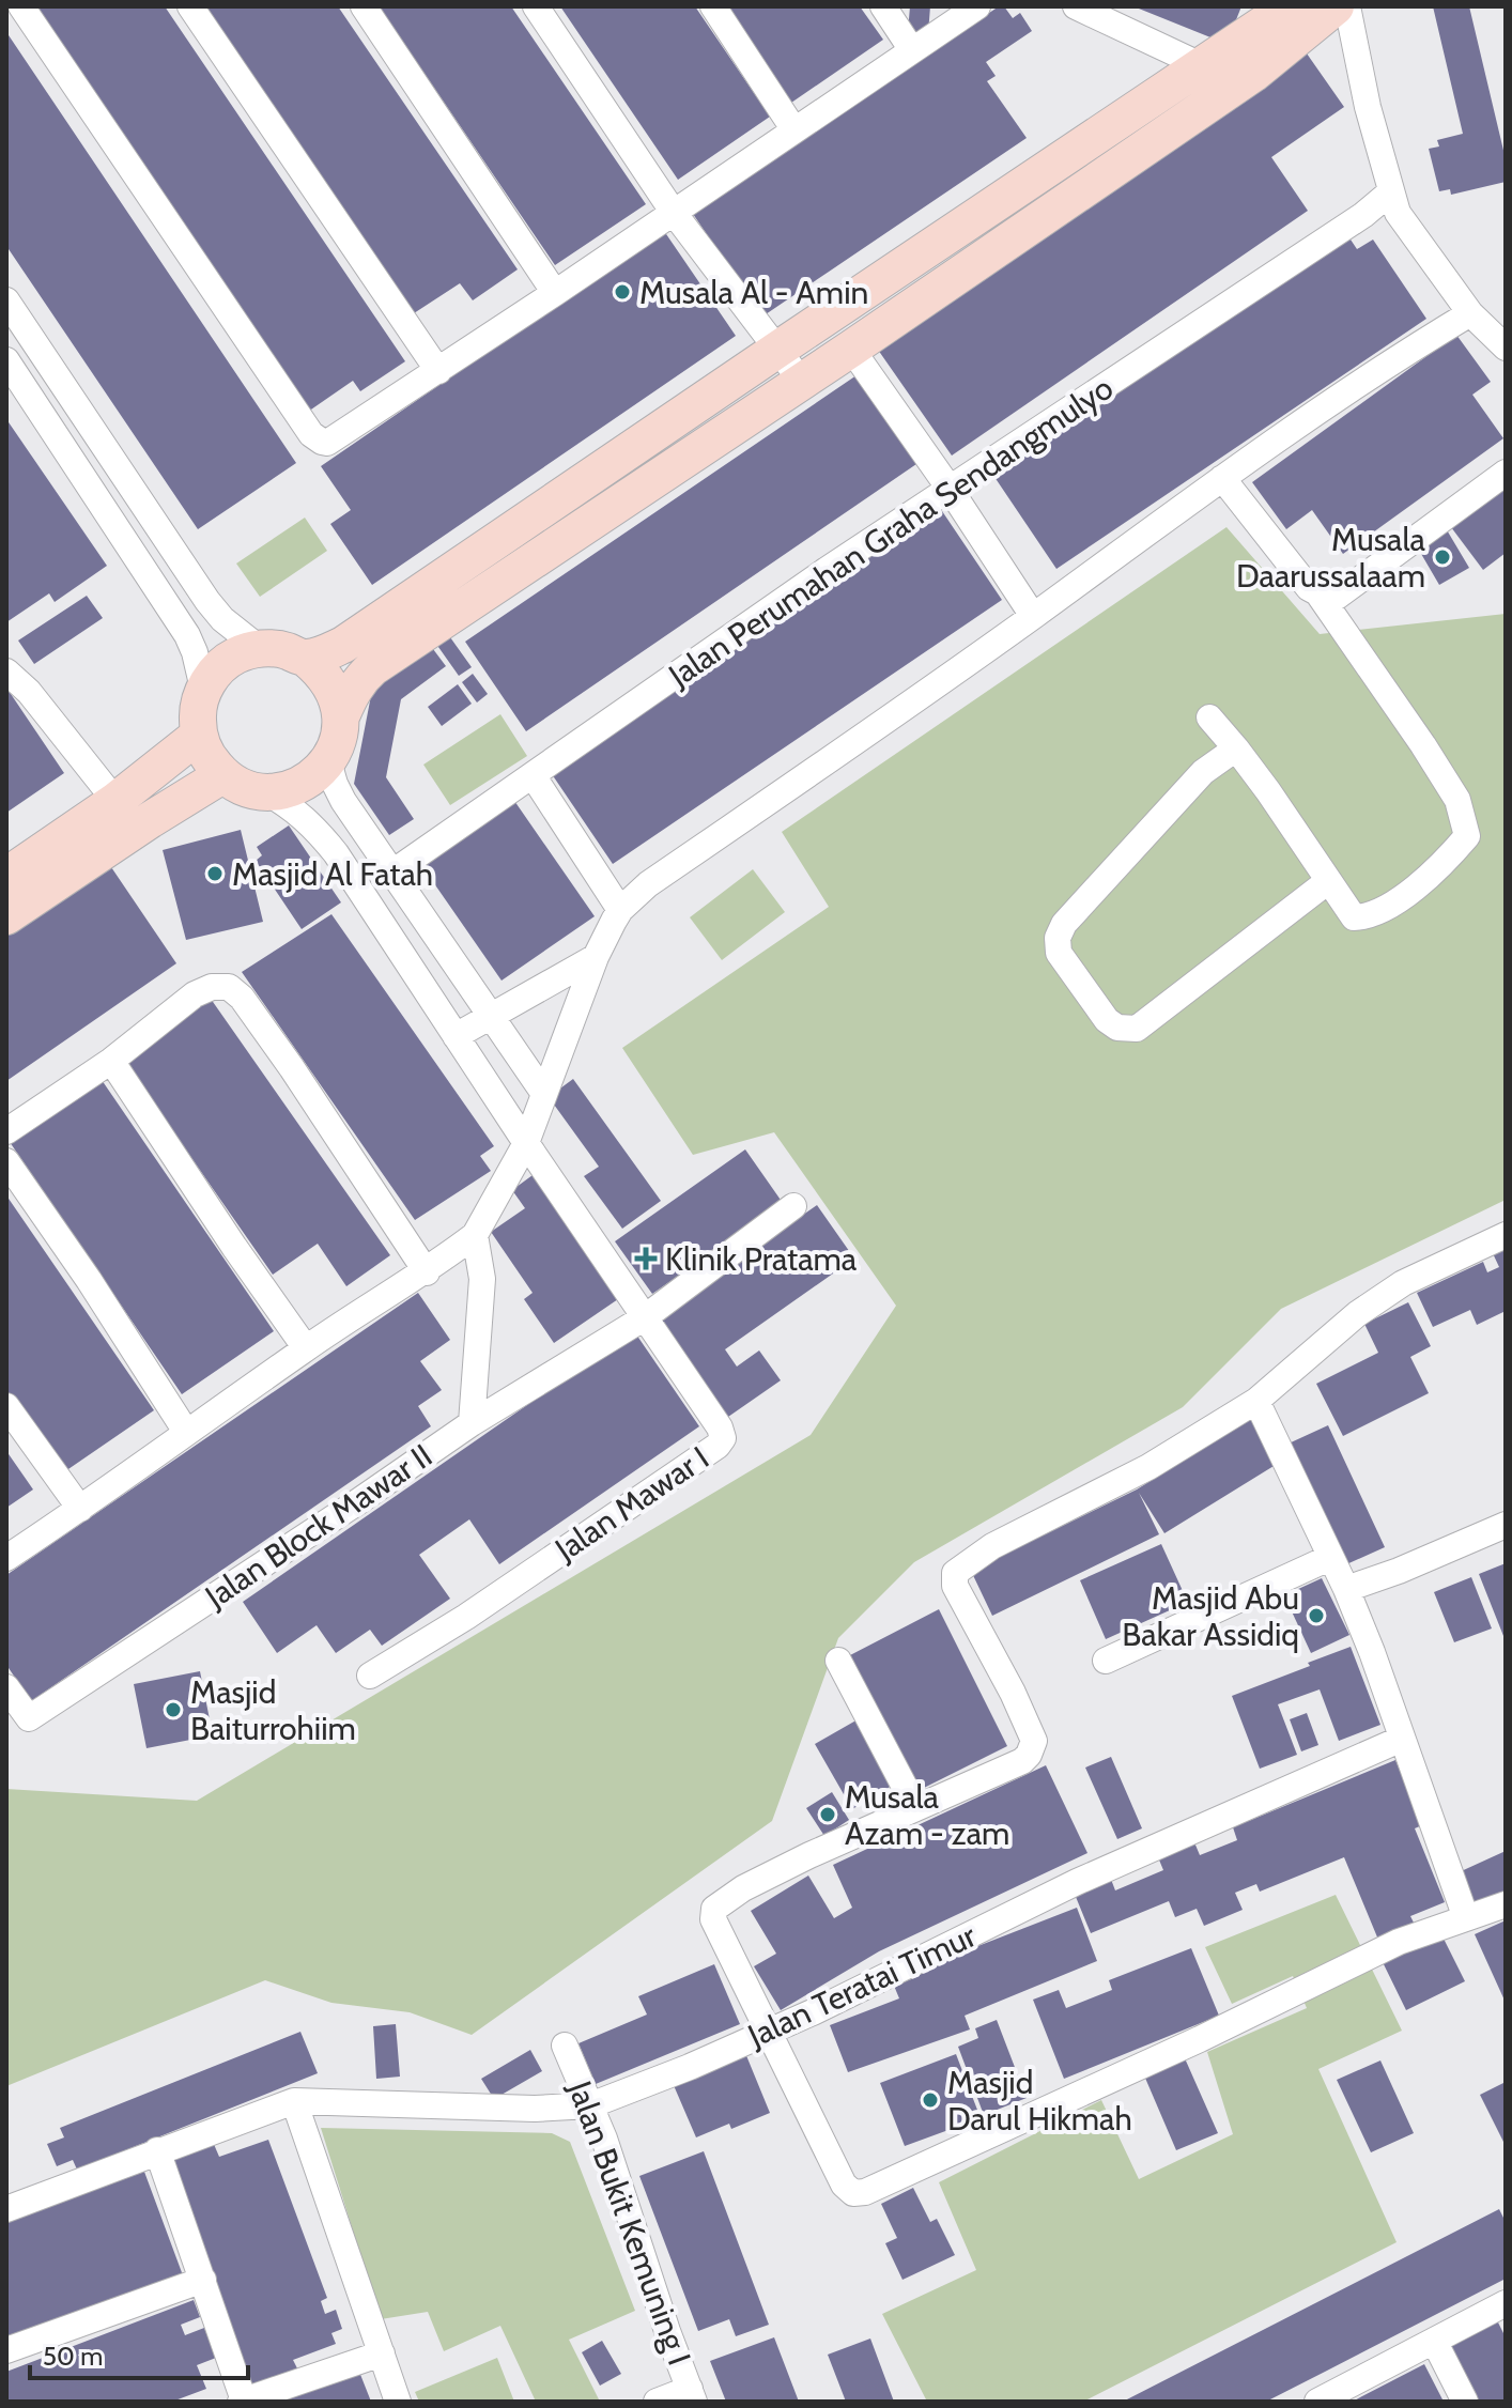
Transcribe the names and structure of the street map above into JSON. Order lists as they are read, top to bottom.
{
  "streets": {
    "street": [
      "Jalan Perumahan Graha Sendangmulyo",
      "Jalan Mawar I",
      "Jalan Block Mawar II",
      "Jalan Teratai Timur",
      "Jalan Bukit Kemuning I"
    ]
  },
  "crossings": [
    ["Jalan Mawar I", "Jalan Block Mawar II"],
    ["Jalan Teratai Timur", "Jalan Bukit Kemuning I"]
  ],
  "places": {
    "other": [
      "Musala Al - Amin",
      "Musala Daarussalaam",
      "Masjid Al Fatah",
      "Masjid Abu Bakar Assidiq",
      "Masjid Baiturrohiim",
      "Musala Azam - zam",
      "Masjid Darul Hikmah"
    ],
    "health": ["Klinik Pratama"]
  },
  "scale_bar": "50 m"
}
